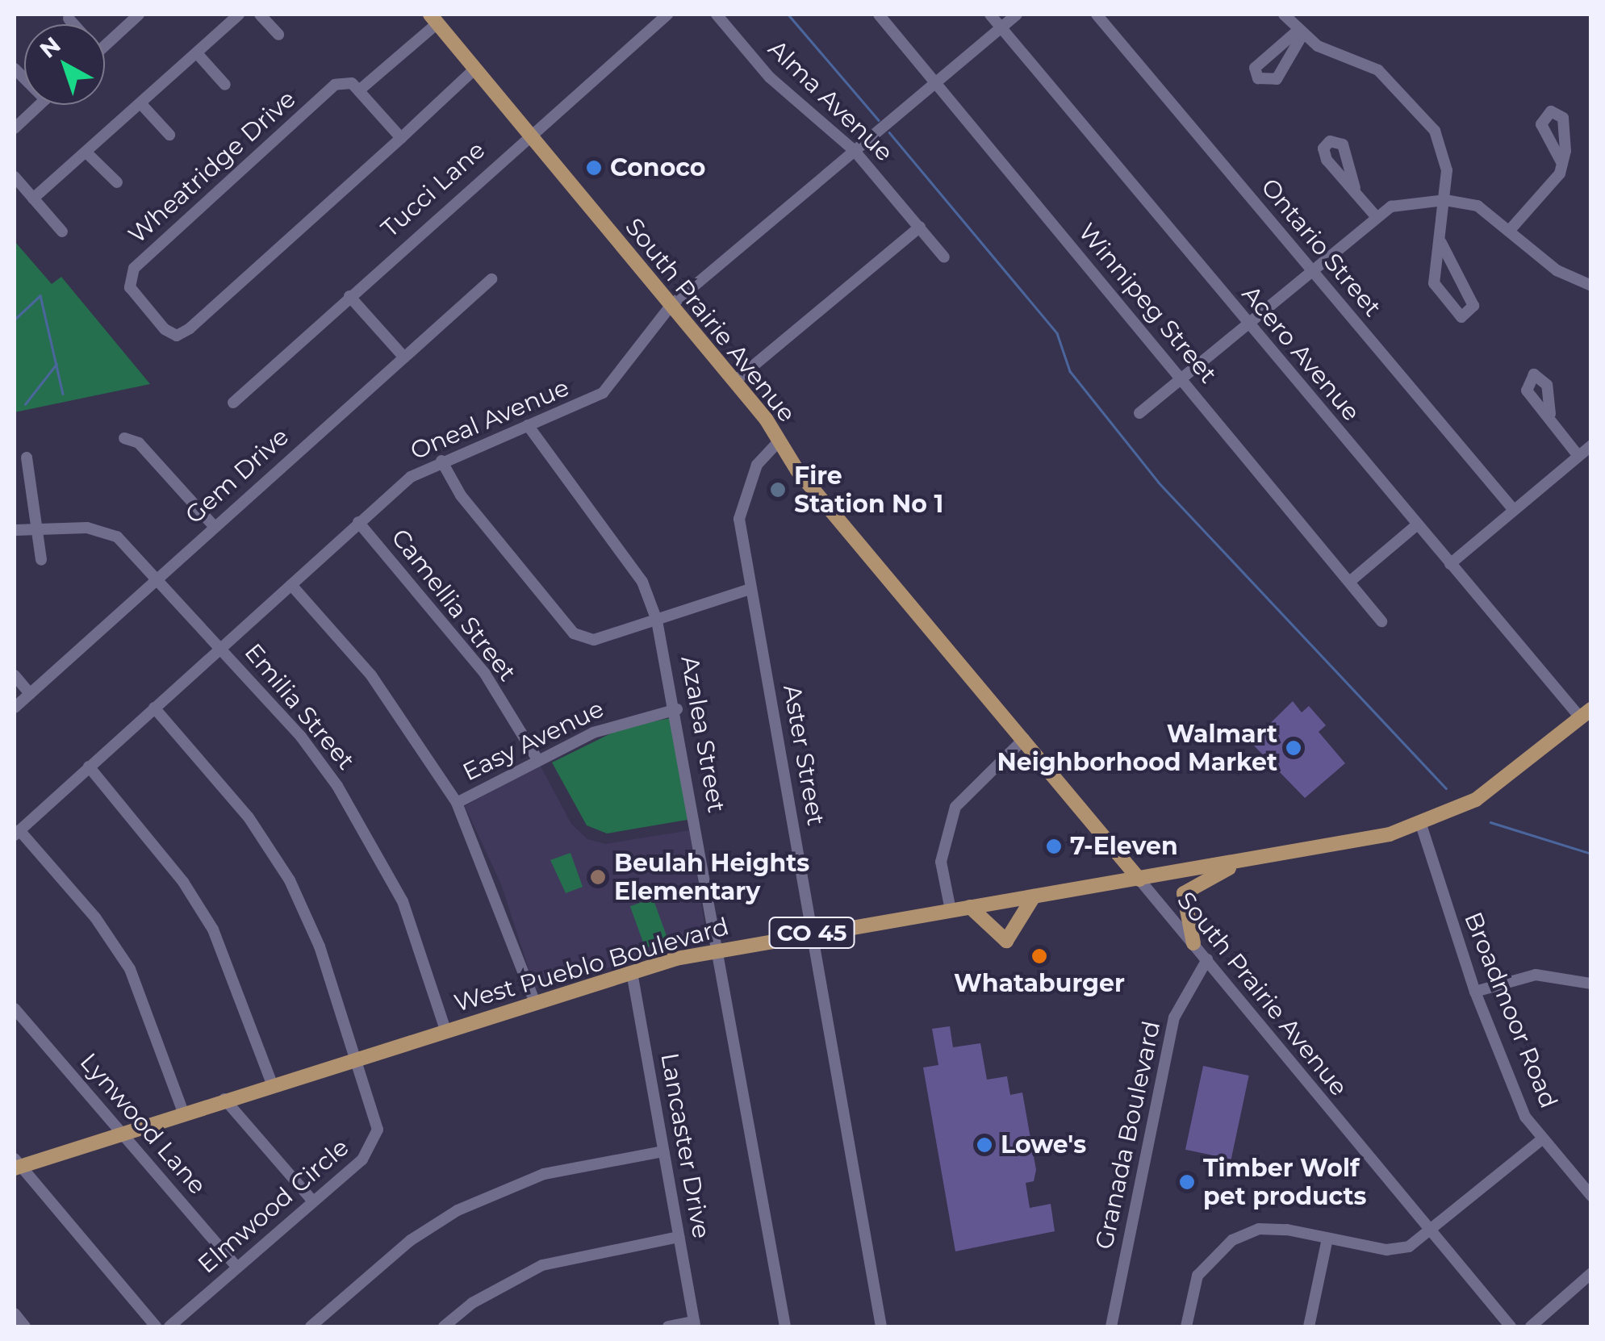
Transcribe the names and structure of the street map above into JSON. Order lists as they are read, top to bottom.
{
  "streets": {
    "main road": ["South Prairie Avenue", "CO 45", "West Pueblo Boulevard"],
    "street": [
      "Alma Avenue",
      "Wheatridge Drive",
      "Tucci Lane",
      "Ontario Street",
      "Winnipeg Street",
      "Acero Avenue",
      "Oneal Avenue",
      "Gem Drive",
      "Camellia Street",
      "Emilia Street",
      "Azalea Street",
      "Easy Avenue",
      "Aster Street",
      "Broadmoor Road",
      "Lynwood Lane",
      "Granada Boulevard",
      "Lancaster Drive",
      "Elmwood Circle"
    ]
  },
  "crossings": [
    ["Alma Avenue", "Oneal Avenue"],
    ["Wheatridge Drive", "South Prairie Avenue"],
    ["Tucci Lane", "South Prairie Avenue"],
    ["Winnipeg Street", "Oneal Avenue"],
    ["South Prairie Avenue", "Oneal Avenue"],
    ["South Prairie Avenue", "Aster Street"],
    ["South Prairie Avenue", "West Pueblo Boulevard"],
    ["South Prairie Avenue", "Granada Boulevard"],
    ["Acero Avenue", "Oneal Avenue"],
    ["Acero Avenue", "West Pueblo Boulevard"],
    ["Oneal Avenue", "Camellia Street"],
    ["Oneal Avenue", "Emilia Street"],
    ["Oneal Avenue", "Azalea Street"],
    ["Gem Drive", "Emilia Street"],
    ["Camellia Street", "Easy Avenue"],
    ["Emilia Street", "West Pueblo Boulevard"],
    ["Azalea Street", "Easy Avenue"],
    ["Azalea Street", "West Pueblo Boulevard"],
    ["Aster Street", "West Pueblo Boulevard"],
    ["West Pueblo Boulevard", "Broadmoor Road"],
    ["West Pueblo Boulevard", "Lynwood Lane"],
    ["West Pueblo Boulevard", "Lancaster Drive"],
    ["West Pueblo Boulevard", "Elmwood Circle"],
    ["Lynwood Lane", "Elmwood Circle"]
  ],
  "places": [
    "Conoco",
    "Fire Station No 1",
    "Walmart Neighborhood Market",
    "7-Eleven",
    "Beulah Heights Elementary",
    "Whataburger",
    "Lowe's",
    "Timber Wolf pet products"
  ],
  "north": "top left"
}
